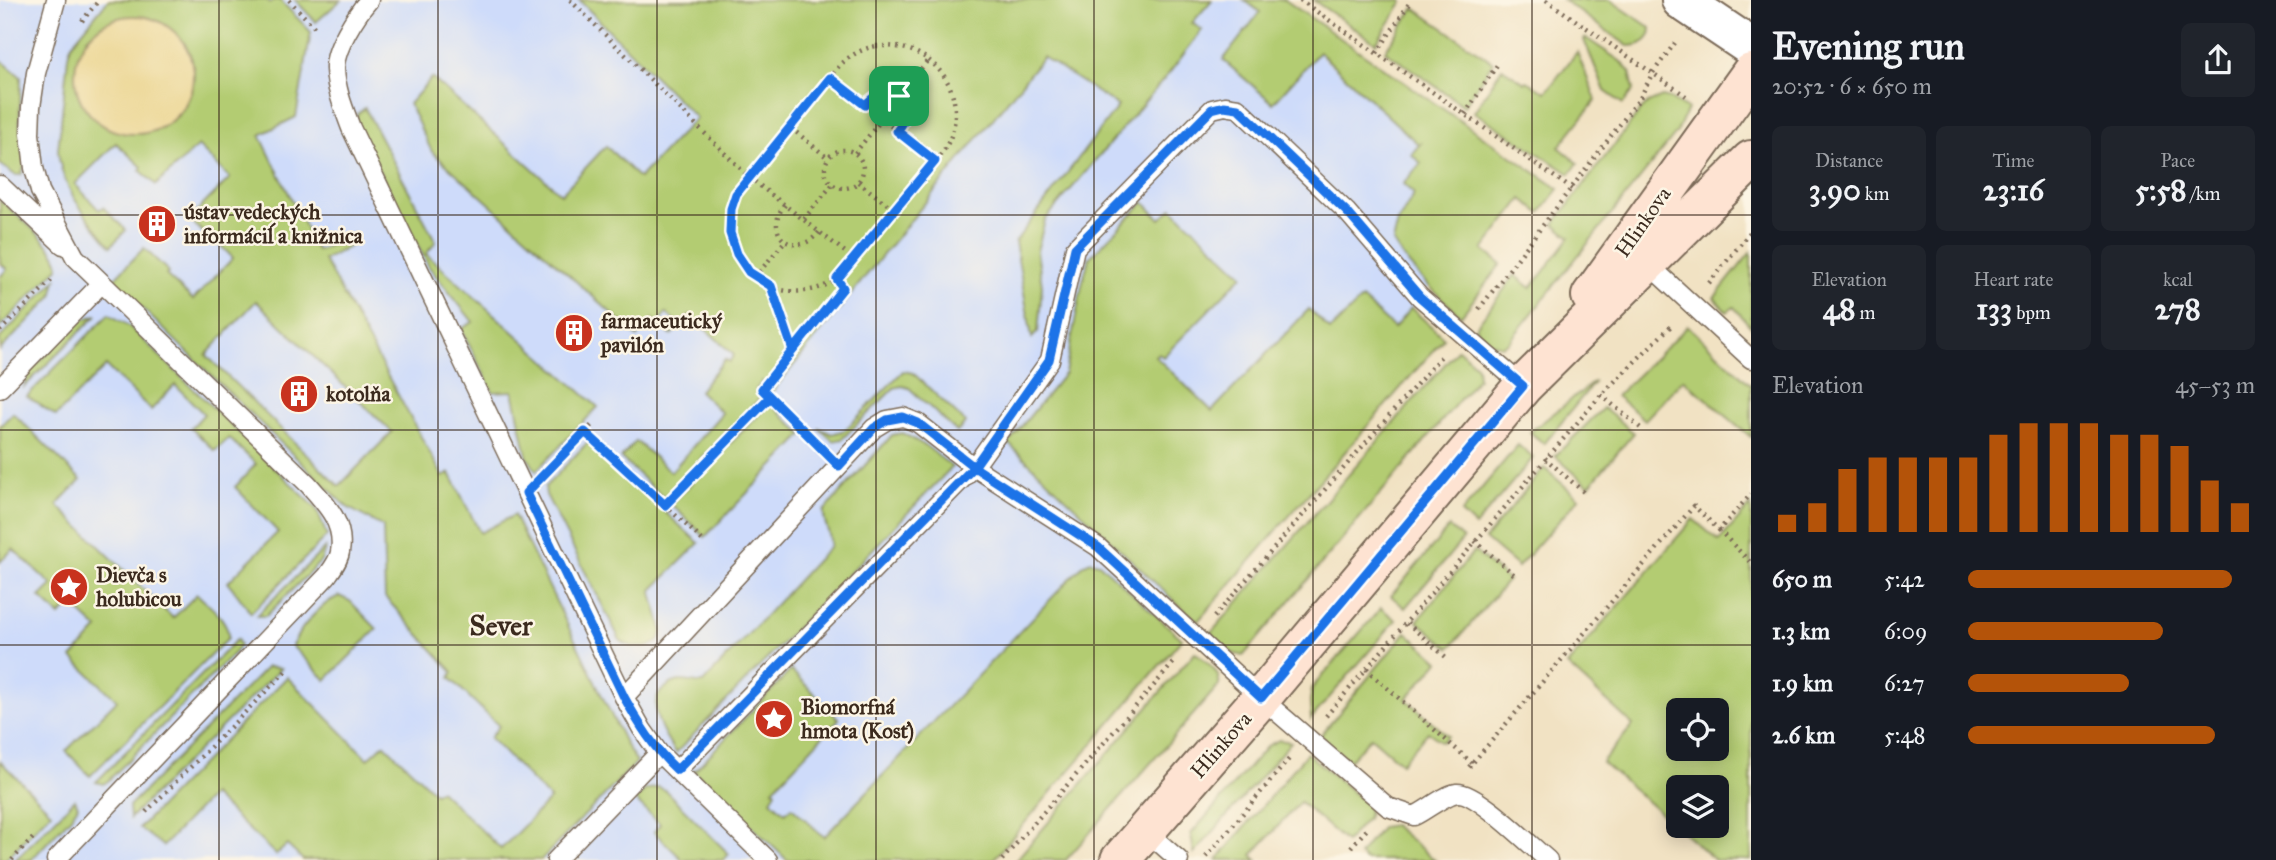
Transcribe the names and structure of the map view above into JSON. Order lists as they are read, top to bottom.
{
  "streets": {
    "main road": ["Hlinkova"]
  },
  "districts": ["Sever"],
  "places": {
    "building": ["ústav vedeckých informáciĺ a knižnica", "farmaceutický pavilón", "kotolňa"],
    "place": ["Dievča s holubicou", "Biomorfná hmota (Kosť)"]
  },
  "page": {
    "heading": ["Evening run", "20:52 · 6 × 650 m"],
    "stats": [
      ["Distance", "3.90 km"],
      ["Time", "23:16"],
      ["Pace", "5:58 /km"],
      ["Elevation", "48 m"],
      ["Heart rate", "133 bpm"],
      ["kcal", "278"]
    ],
    "chart": ["Elevation", "45–53 m"],
    "list": [
      {
        "name": "650 m",
        "note": "5:42"
      },
      {
        "name": "1.3 km",
        "note": "6:09"
      },
      {
        "name": "1.9 km",
        "note": "6:27"
      },
      {
        "name": "2.6 km",
        "note": "5:48"
      }
    ]
  }
}
